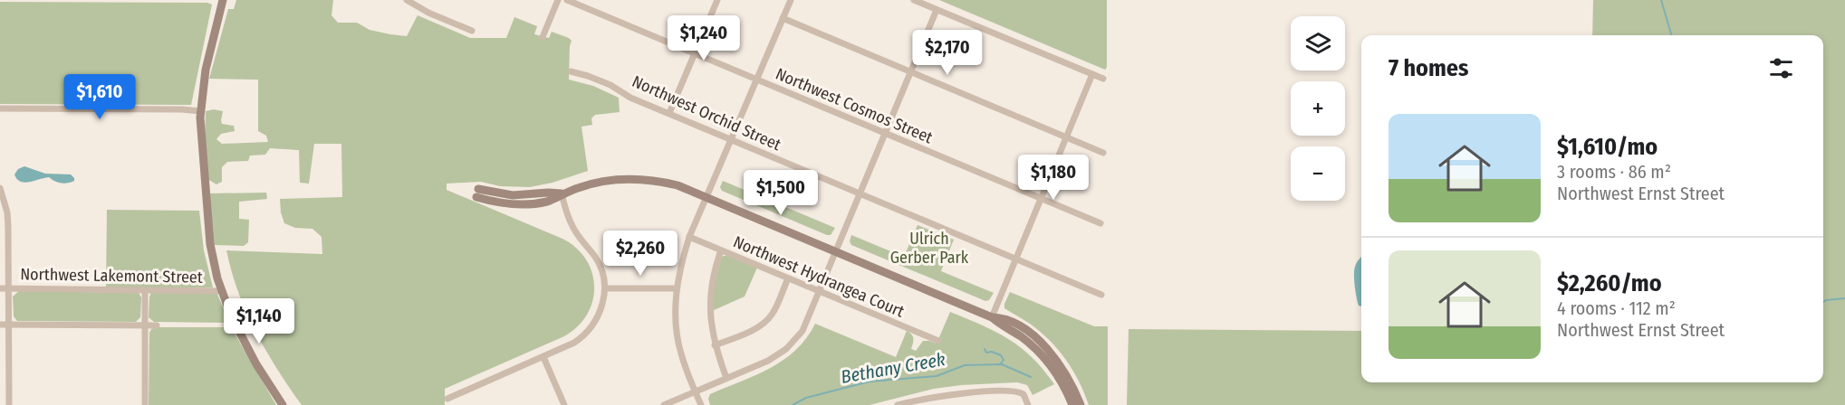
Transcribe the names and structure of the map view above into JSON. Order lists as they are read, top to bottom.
{
  "streets": {
    "street": [
      "Northwest Cosmos Street",
      "Northwest Orchid Street",
      "Northwest Lakemont Street",
      "Northwest Hydrangea Court"
    ]
  },
  "water": ["Bethany Creek"],
  "parks": ["Ulrich Gerber Park"],
  "page": {
    "price": [
      "$1,240",
      "$2,170",
      "$1,610",
      "$1,180",
      "$1,500",
      "$2,260",
      "$1,140"
    ],
    "map_buttons": ["+", "−"],
    "heading": "7 homes",
    "list": [
      {
        "name": "$1,610/mo",
        "note": "3 rooms · 86 m² · Northwest Ernst Street"
      },
      {
        "name": "$2,260/mo",
        "note": "4 rooms · 112 m² · Northwest Ernst Street"
      }
    ]
  }
}
